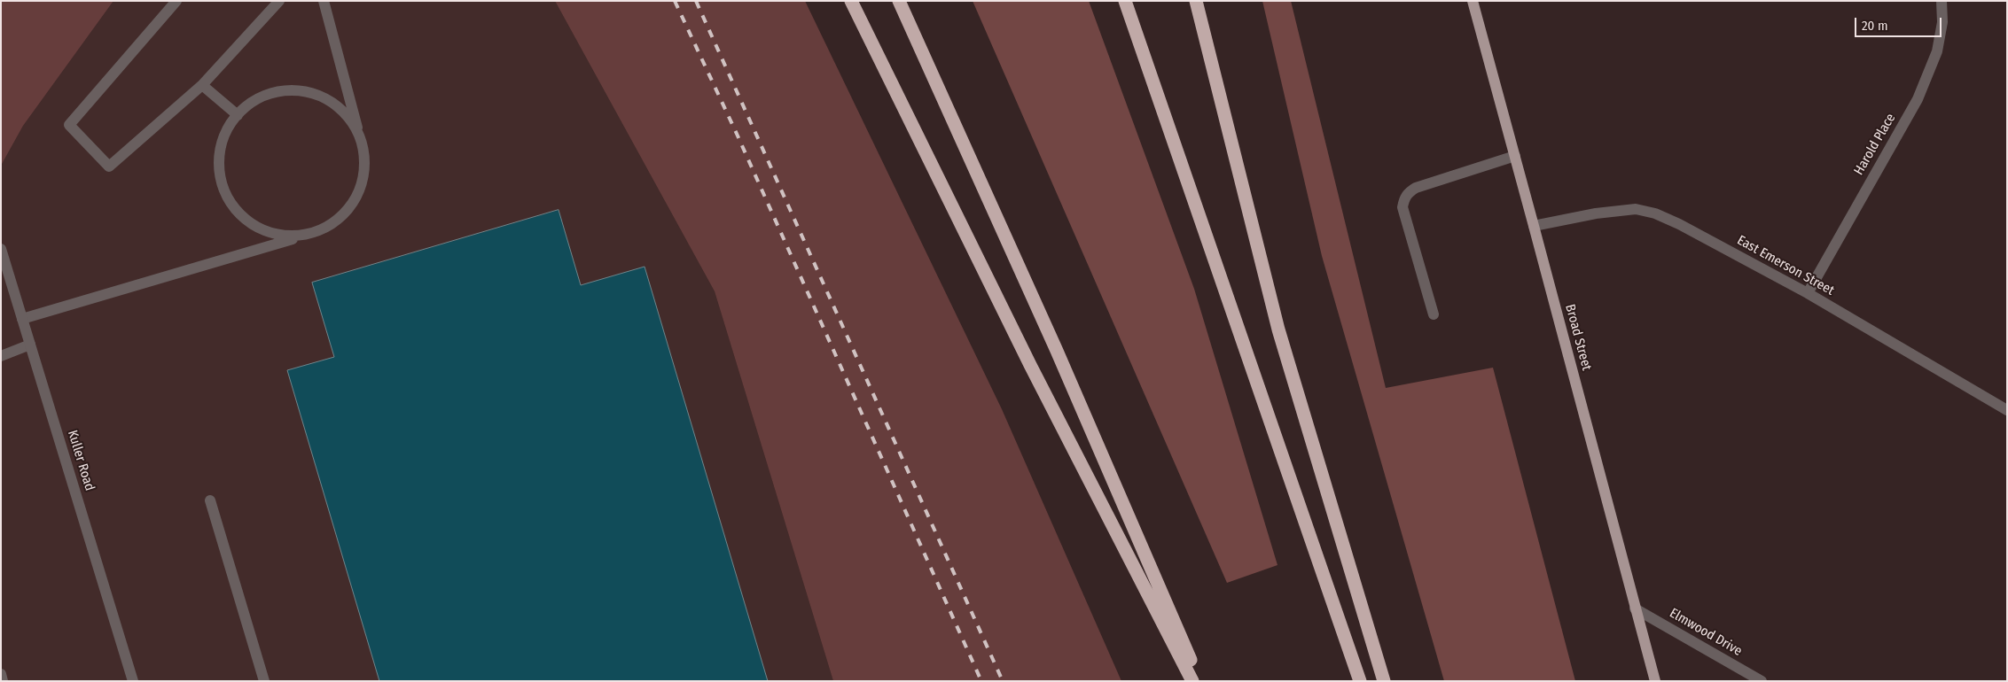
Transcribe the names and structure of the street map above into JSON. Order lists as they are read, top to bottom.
{
  "streets": {
    "main road": ["Broad Street"],
    "street": [
      "Harold Place",
      "East Emerson Street",
      "Kuller Road",
      "Elmwood Drive"
    ]
  },
  "crossings": [
    ["Harold Place", "East Emerson Street"],
    ["East Emerson Street", "Broad Street"],
    ["Broad Street", "Elmwood Drive"]
  ],
  "scale_bar": "20 m"
}
